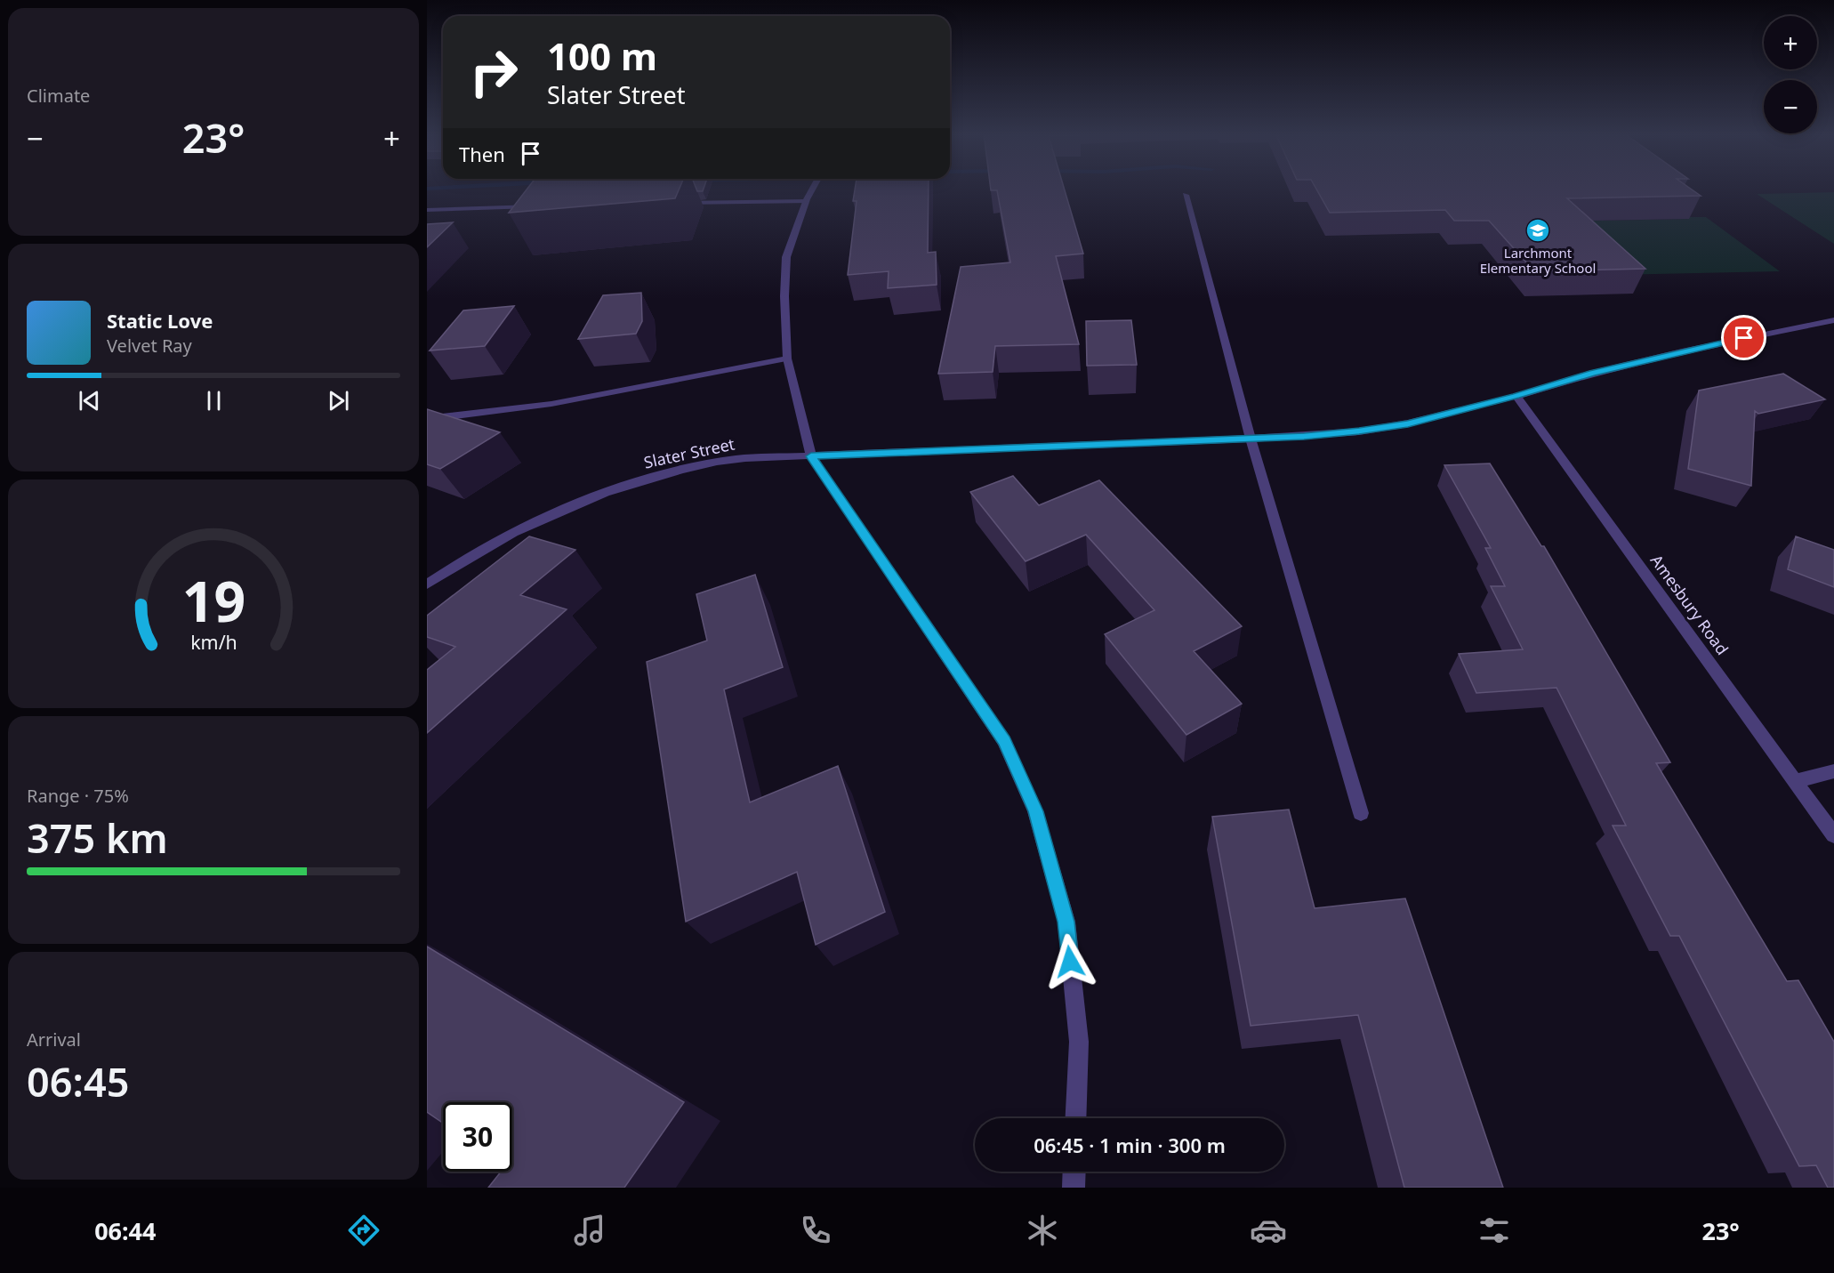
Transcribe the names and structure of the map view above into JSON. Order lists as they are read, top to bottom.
{
  "streets": {
    "street": ["Slater Street", "Amesbury Road"]
  },
  "crossings": [
    ["Slater Street", "Amesbury Road"]
  ],
  "places": {
    "school or university": ["Larchmont Elementary School"]
  },
  "page": {
    "tile": [
      "Climate",
      ["Range · 75%", "375 km"],
      ["Arrival", "06:45"]
    ],
    "map_buttons": ["+", "−"],
    "turn": ["100 m", "Slater Street"],
    "heat": ["−", "23°", "+"],
    "then": "Then",
    "song": ["Static Love", "Velvet Ray"],
    "limit": "30",
    "trip": "06:45 · 1 min · 300 m",
    "tabs": ["06:44", "23°"],
    "gauge": ["19", "km/h"]
  }
}
